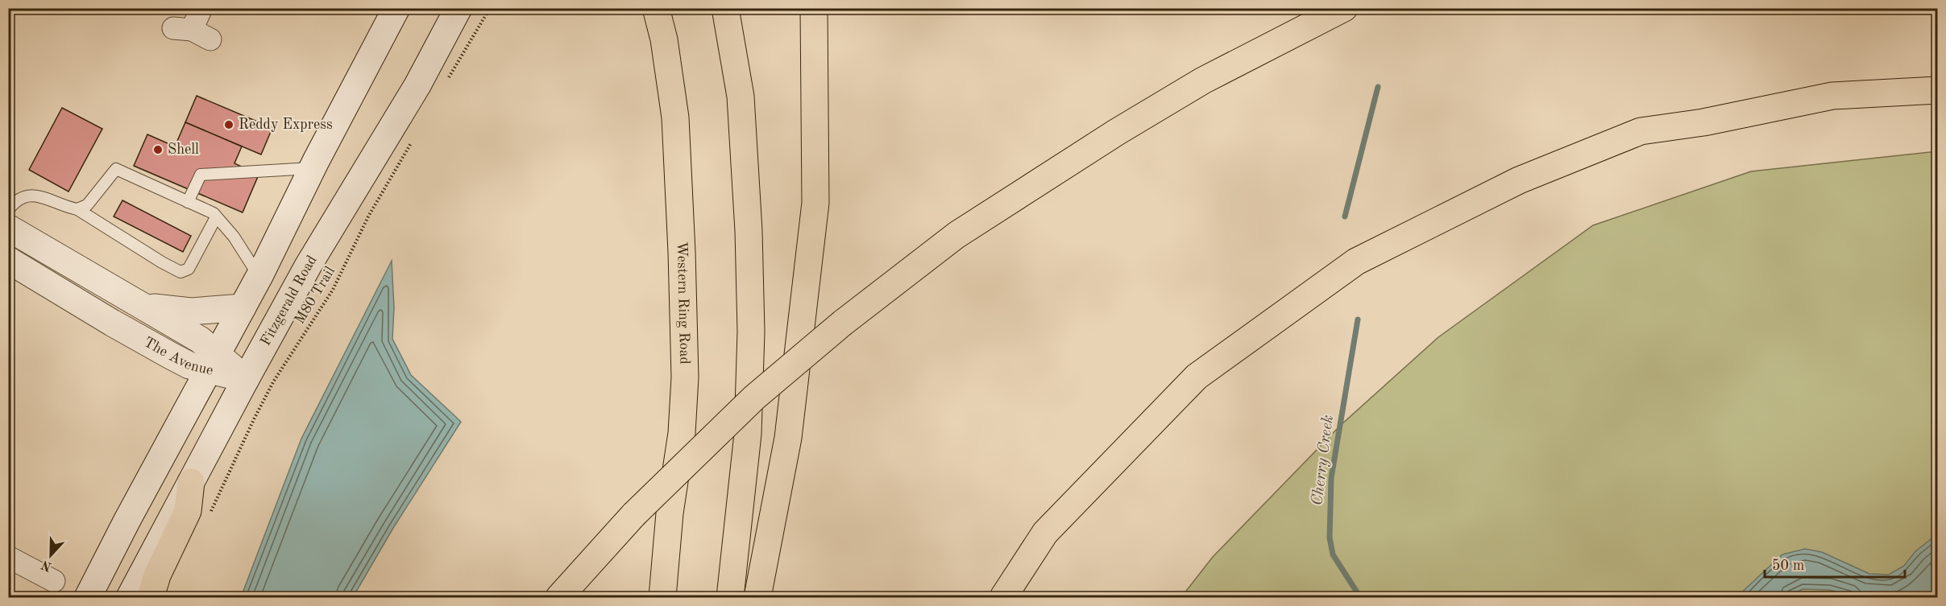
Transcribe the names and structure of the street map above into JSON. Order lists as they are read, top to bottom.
{
  "streets": {
    "highway": ["Western Ring Road"],
    "main road": ["Fitzgerald Road", "The Avenue"],
    "path": ["M80 Trail"]
  },
  "crossings": [
    ["Fitzgerald Road", "The Avenue"]
  ],
  "water": ["Cherry Creek"],
  "places": ["Reddy Express", "Shell"],
  "scale_bar": "50 m",
  "north": "bottom"
}
